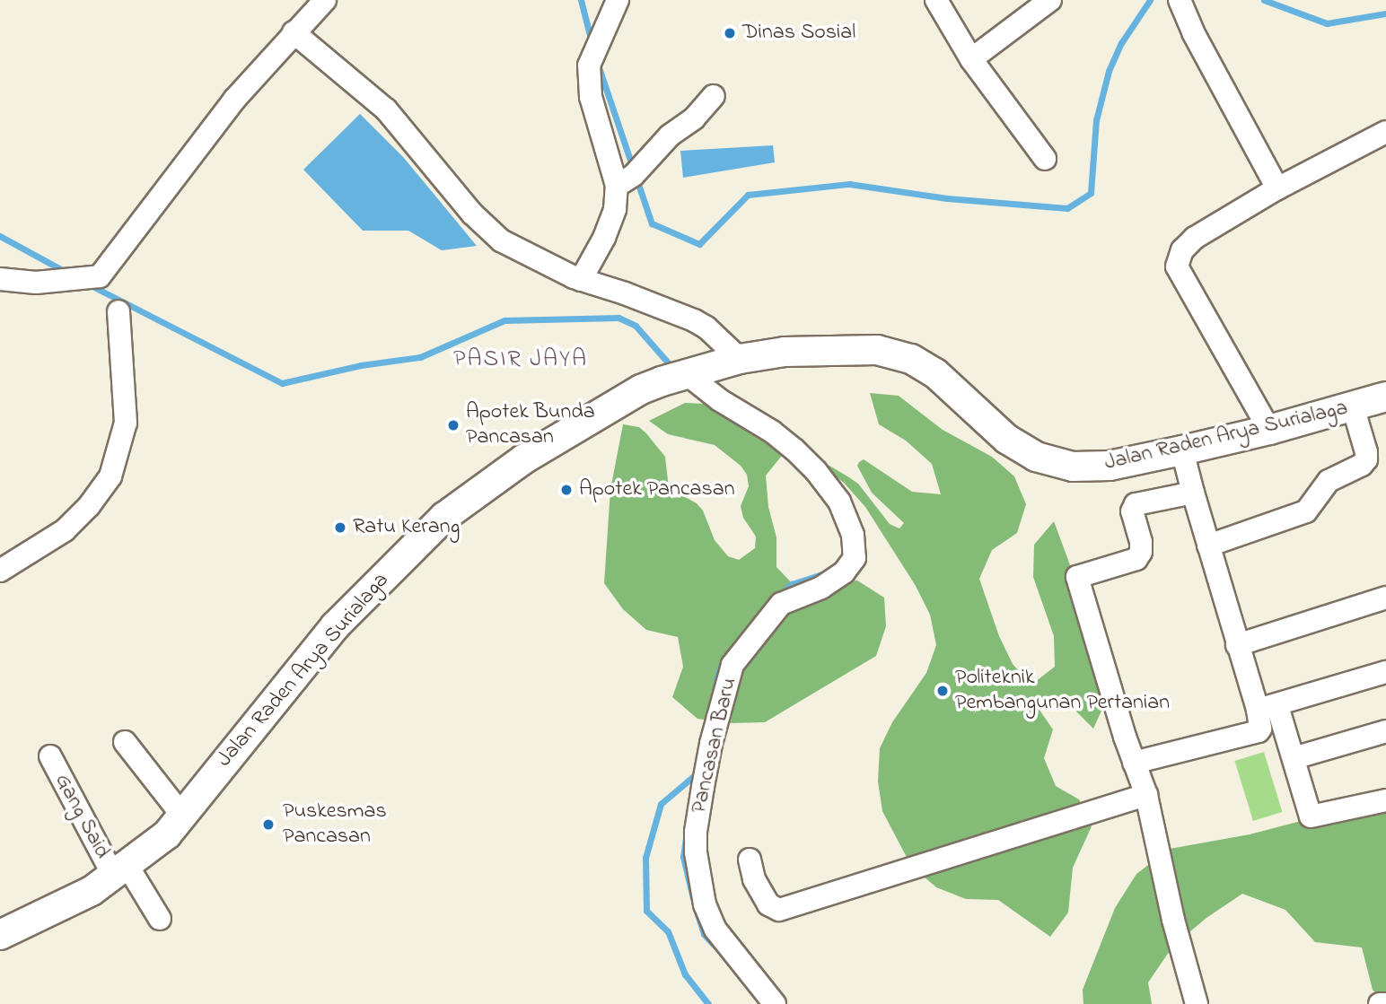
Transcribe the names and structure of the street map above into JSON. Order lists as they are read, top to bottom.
{
  "streets": {
    "main road": ["Jalan Raden Arya Surialaga"],
    "street": ["Pancasan Baru", "Gang Said"]
  },
  "crossings": [
    ["Jalan Raden Arya Surialaga", "Pancasan Baru"],
    ["Jalan Raden Arya Surialaga", "Gang Said"]
  ],
  "districts": ["PASIR JAYA"],
  "places": [
    "Dinas Sosial",
    "Apotek Bunda Pancasan",
    "Apotek Pancasan",
    "Ratu Kerang",
    "Politeknik Pembangunan Pertanian",
    "Puskesmas Pancasan"
  ]
}
